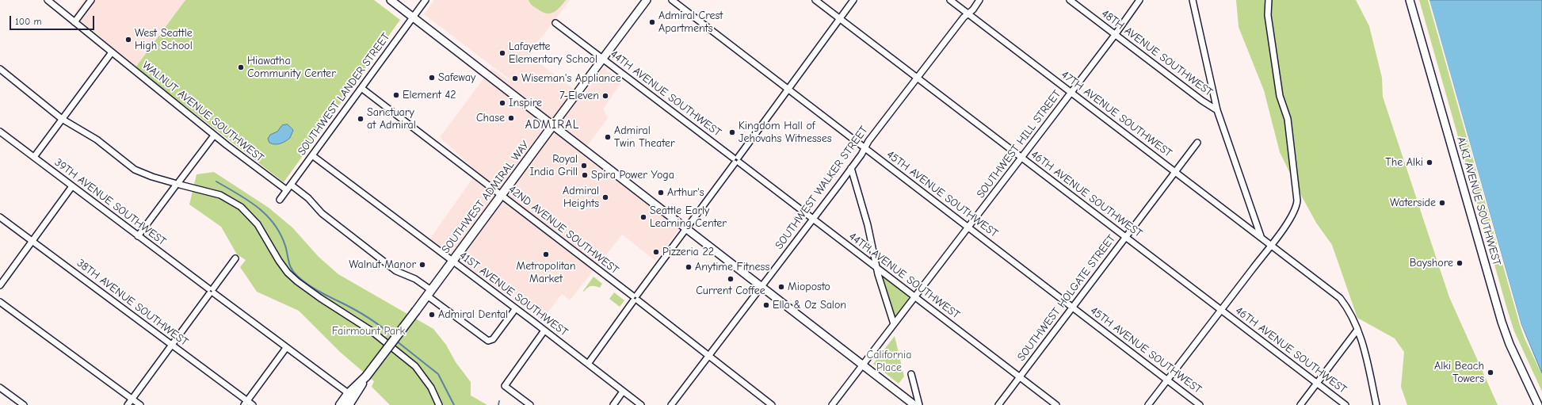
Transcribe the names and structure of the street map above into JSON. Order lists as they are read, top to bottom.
{
  "streets": {
    "main road": ["SOUTHWEST ADMIRAL WAY", "ALKI AVENUE SOUTHWEST"],
    "street": [
      "48TH AVENUE SOUTHWEST",
      "44TH AVENUE SOUTHWEST",
      "SOUTHWEST LANDER STREET",
      "WALNUT AVENUE SOUTHWEST",
      "47TH AVENUE SOUTHWEST",
      "SOUTHWEST HILL STREET",
      "SOUTHWEST WALKER STREET",
      "45TH AVENUE SOUTHWEST",
      "46TH AVENUE SOUTHWEST",
      "39TH AVENUE SOUTHWEST",
      "42ND AVENUE SOUTHWEST",
      "41ST AVENUE SOUTHWEST",
      "SOUTHWEST HOLGATE STREET",
      "38TH AVENUE SOUTHWEST"
    ]
  },
  "crossings": [
    ["48TH AVENUE SOUTHWEST", "SOUTHWEST HILL STREET"],
    ["44TH AVENUE SOUTHWEST", "SOUTHWEST HILL STREET"],
    ["44TH AVENUE SOUTHWEST", "SOUTHWEST WALKER STREET"],
    ["44TH AVENUE SOUTHWEST", "SOUTHWEST ADMIRAL WAY"],
    ["44TH AVENUE SOUTHWEST", "SOUTHWEST HOLGATE STREET"],
    ["SOUTHWEST LANDER STREET", "WALNUT AVENUE SOUTHWEST"],
    ["SOUTHWEST LANDER STREET", "42ND AVENUE SOUTHWEST"],
    ["SOUTHWEST LANDER STREET", "41ST AVENUE SOUTHWEST"],
    ["47TH AVENUE SOUTHWEST", "SOUTHWEST HILL STREET"],
    ["47TH AVENUE SOUTHWEST", "SOUTHWEST WALKER STREET"],
    ["47TH AVENUE SOUTHWEST", "SOUTHWEST HOLGATE STREET"],
    ["SOUTHWEST HILL STREET", "45TH AVENUE SOUTHWEST"],
    ["SOUTHWEST HILL STREET", "46TH AVENUE SOUTHWEST"],
    ["SOUTHWEST WALKER STREET", "45TH AVENUE SOUTHWEST"],
    ["SOUTHWEST WALKER STREET", "46TH AVENUE SOUTHWEST"],
    ["SOUTHWEST WALKER STREET", "42ND AVENUE SOUTHWEST"],
    ["45TH AVENUE SOUTHWEST", "SOUTHWEST HOLGATE STREET"],
    ["46TH AVENUE SOUTHWEST", "SOUTHWEST HOLGATE STREET"],
    ["SOUTHWEST ADMIRAL WAY", "39TH AVENUE SOUTHWEST"],
    ["SOUTHWEST ADMIRAL WAY", "42ND AVENUE SOUTHWEST"],
    ["SOUTHWEST ADMIRAL WAY", "41ST AVENUE SOUTHWEST"]
  ],
  "districts": ["ADMIRAL"],
  "parks": ["Fairmount Park", "California Place"],
  "places": [
    "Admiral Crest Apartments",
    "West Seattle High School",
    "Lafayette Elementary School",
    "Hiawatha Community Center",
    "Safeway",
    "Wiseman's Appliance",
    "Element 42",
    "7-Eleven",
    "Inspire",
    "Chase",
    "Sanctuary at Admiral",
    "Kingdom Hall of Jehovahs Witnesses",
    "Admiral Twin Theater",
    "The Alki",
    "Royal India Grill",
    "Spira Power Yoga",
    "Arthur's",
    "Admiral Heights",
    "Waterside",
    "Seattle Early Learning Center",
    "Pizzeria 22",
    "Metropolitan Market",
    "Bayshore",
    "Walnut Manor",
    "Anytime Fitness",
    "Current Coffee",
    "Mioposto",
    "Ella & Oz Salon",
    "Admiral Dental",
    "Alki Beach Towers"
  ],
  "scale_bar": "100 m"
}
